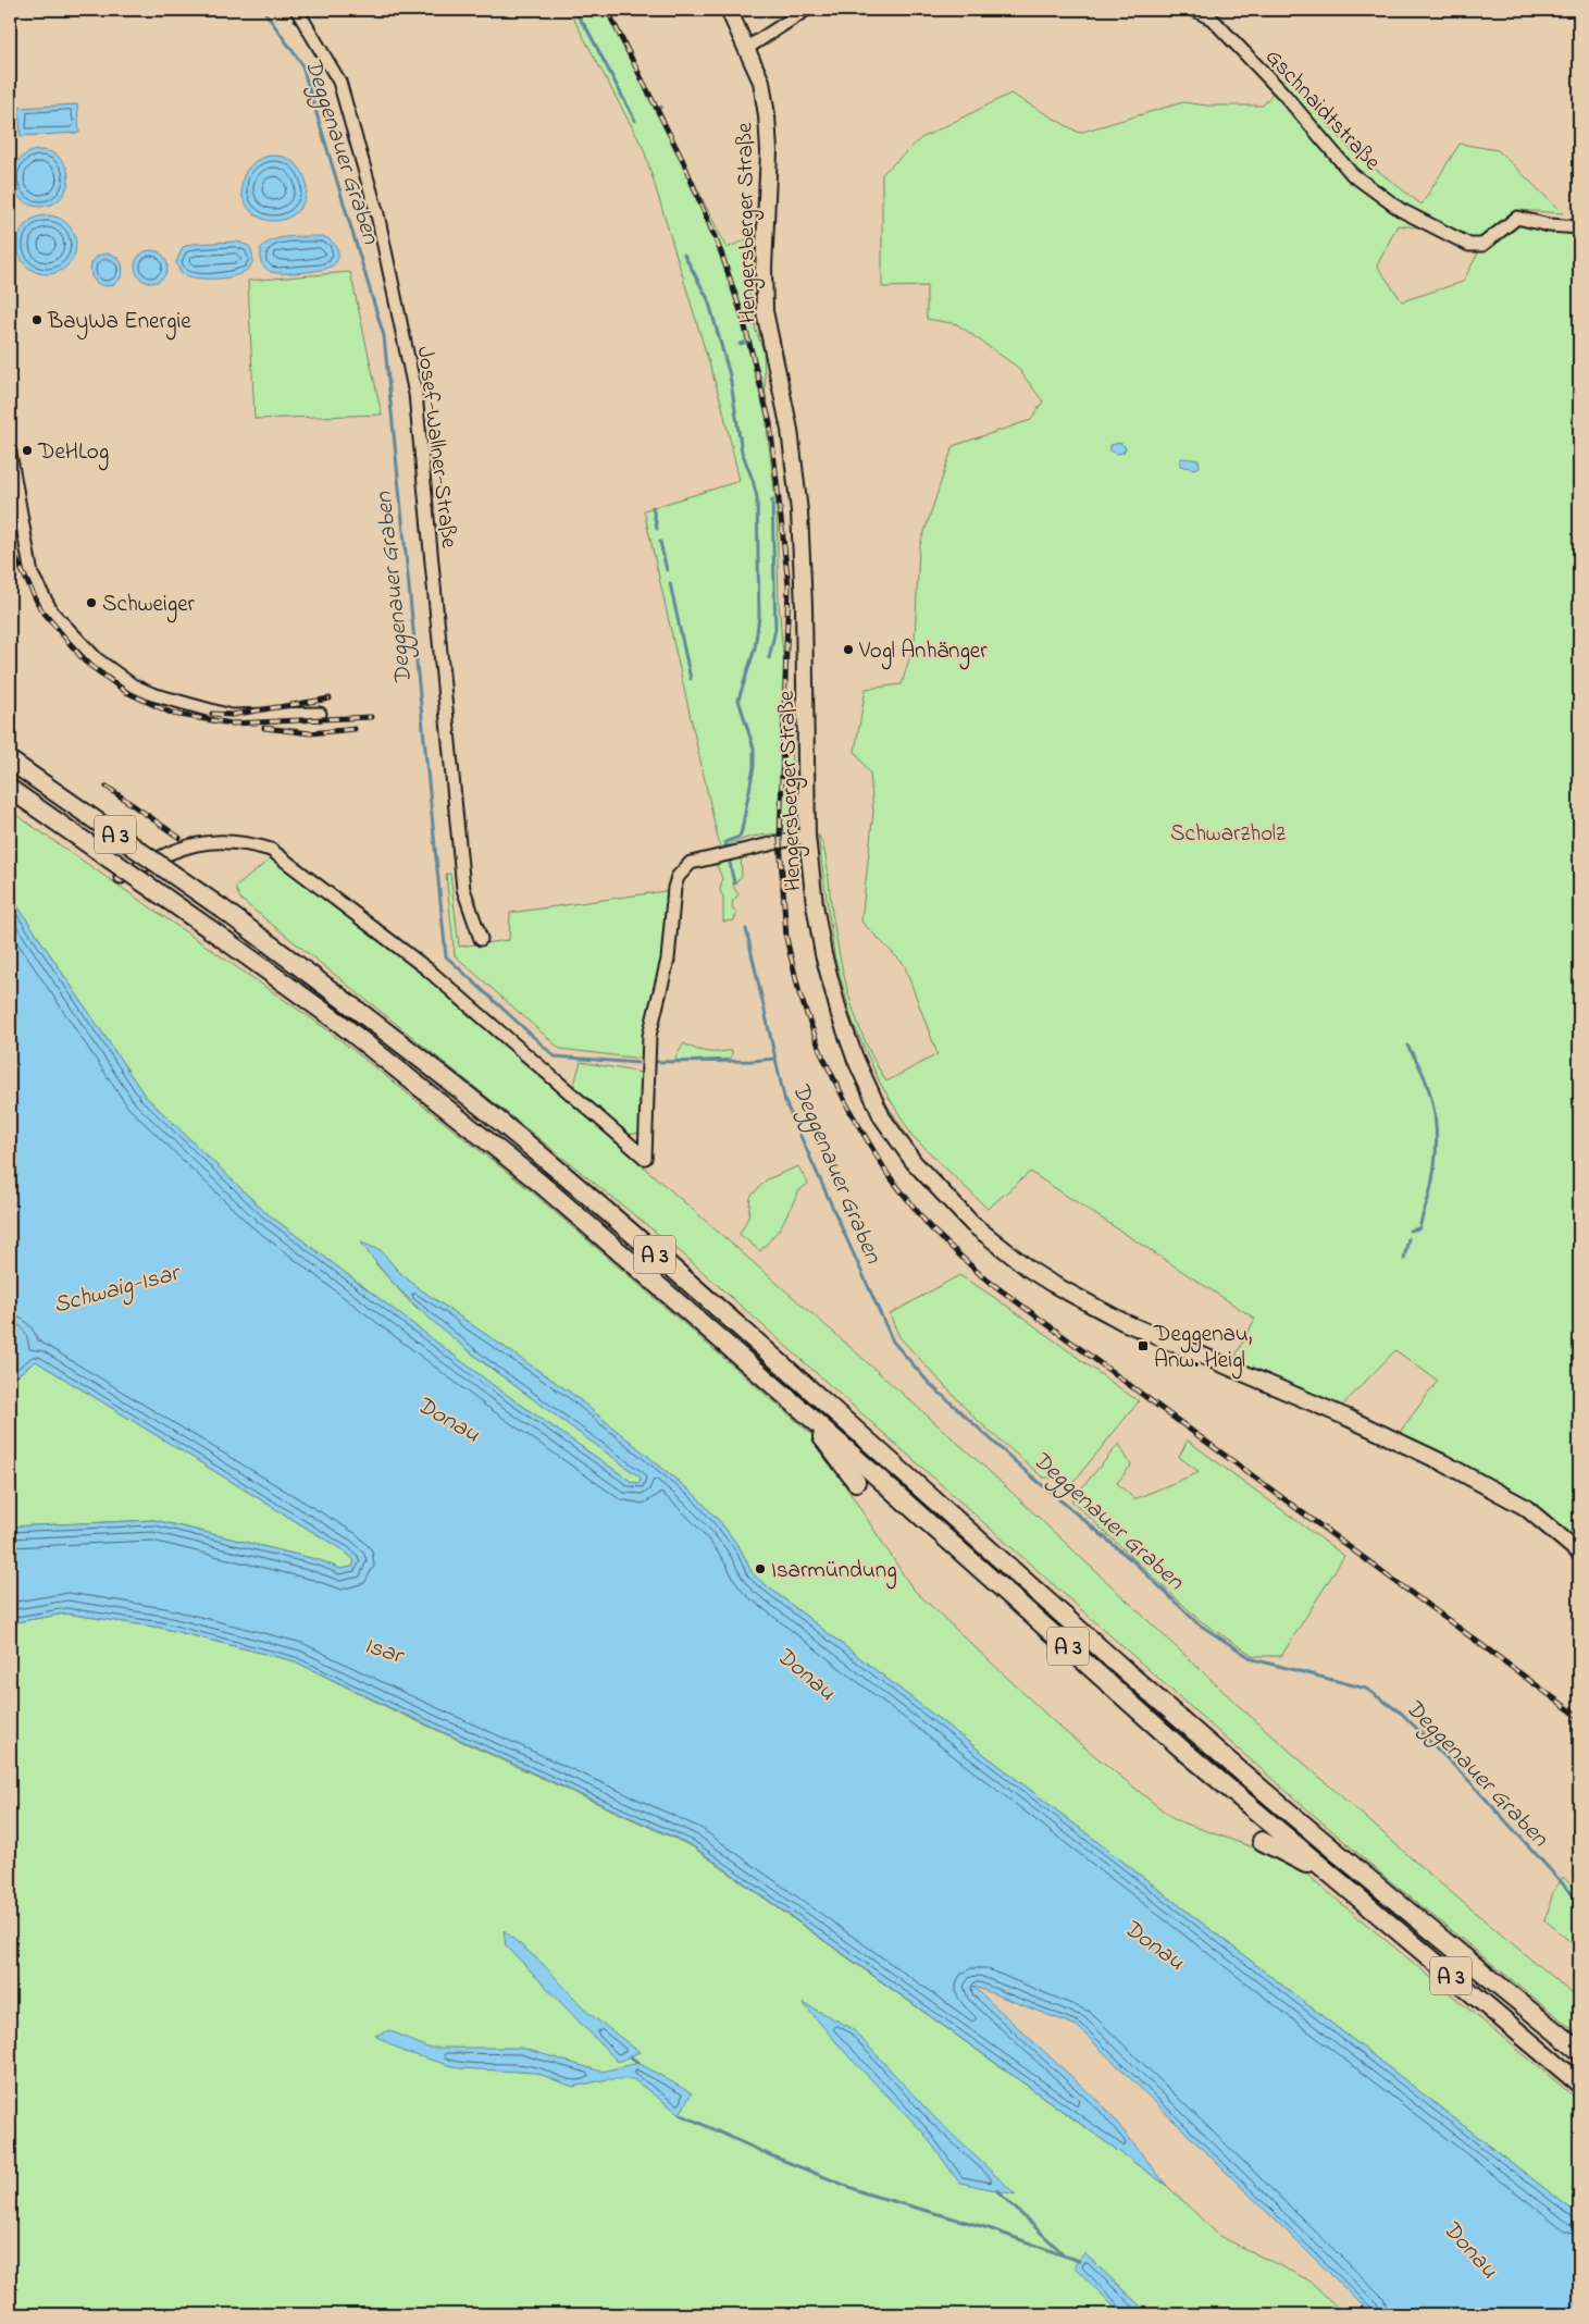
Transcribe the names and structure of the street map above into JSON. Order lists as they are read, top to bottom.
{
  "streets": {
    "highway": ["A 3"],
    "main road": ["Hengersberger Straße"],
    "street": ["Gschnaidtstraße", "Josef-Wallner-Straße"]
  },
  "water": [
    "Deggenauer Graben",
    "Schwaig-Isar",
    "Donau",
    "Isar"
  ],
  "parks": ["Schwarzholz"],
  "places": {
    "other": [
      "BayWa Energie",
      "DeHLog",
      "Schweiger",
      "Vogl Anhänger",
      "Isarmündung"
    ],
    "transit": ["Deggenau, Anw. Heigl"]
  }
}
